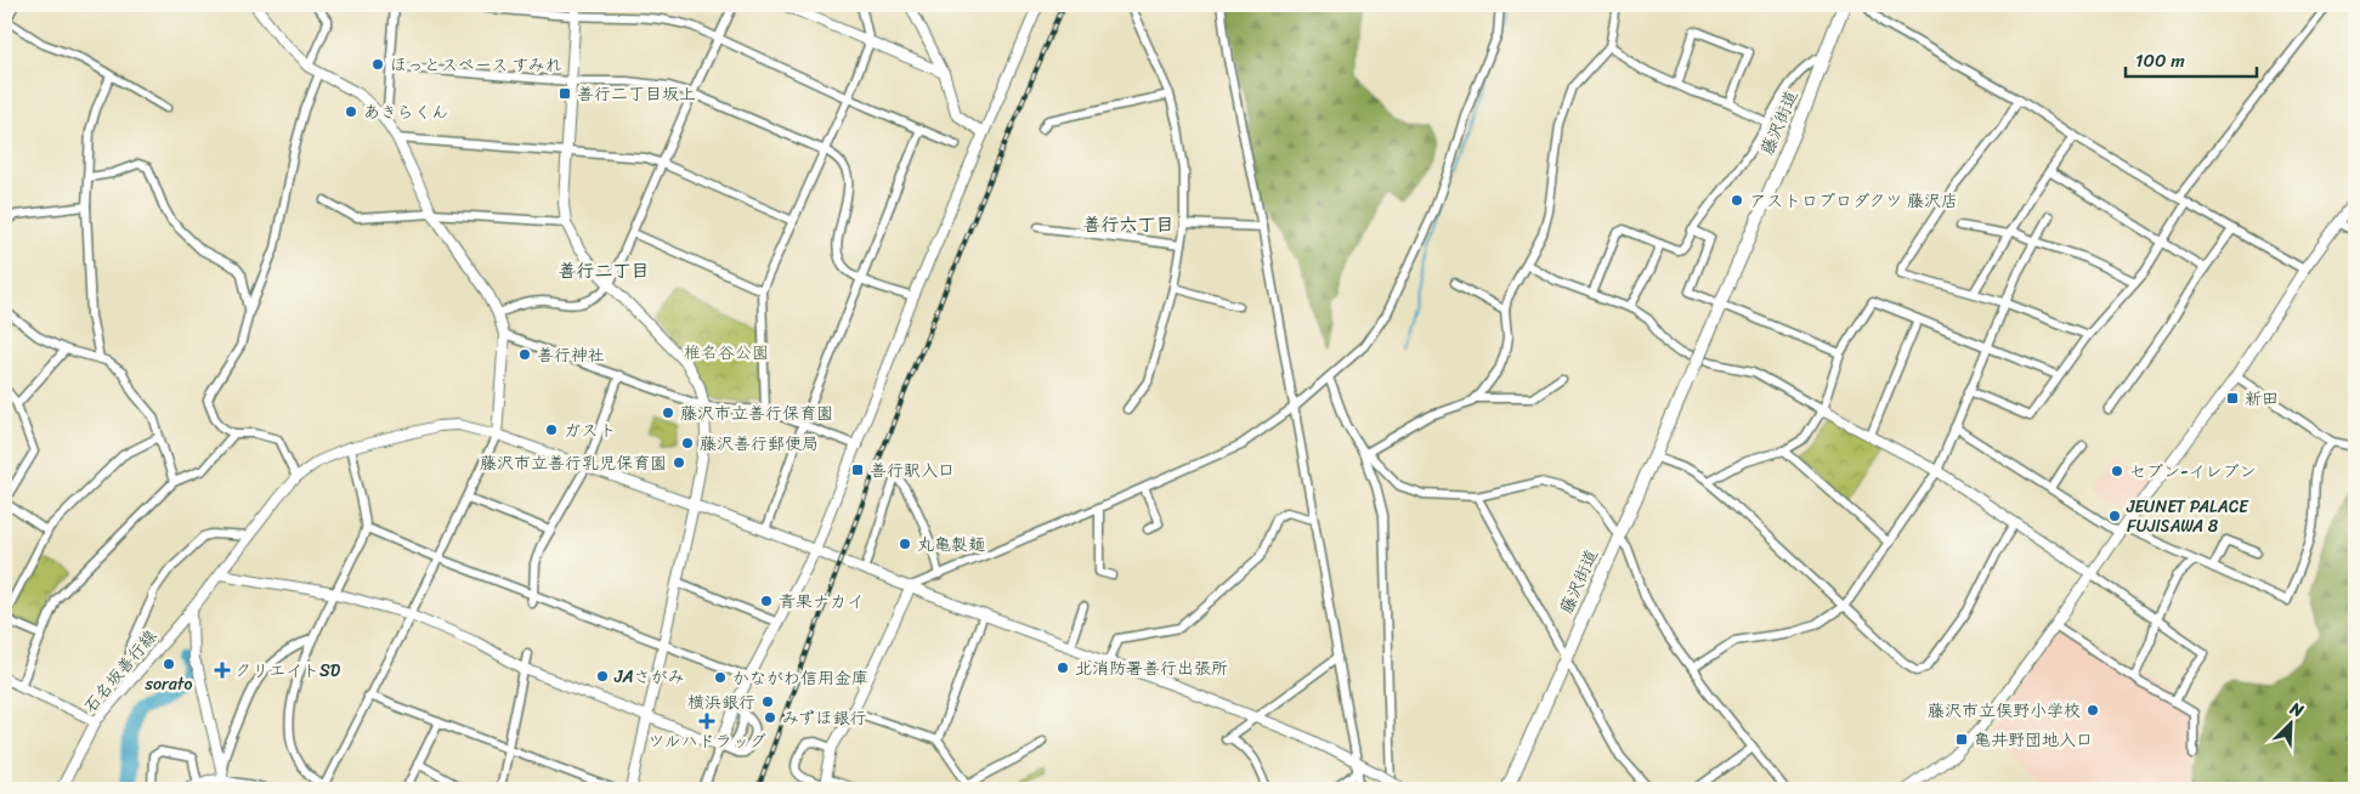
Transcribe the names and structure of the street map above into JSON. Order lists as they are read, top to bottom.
{
  "streets": {
    "highway": ["藤沢街道"],
    "street": ["石名坂善行線"]
  },
  "districts": ["善行六丁目", "善行二丁目"],
  "parks": ["椎名谷公園"],
  "places": {
    "other": [
      "ほっとスペース すみれ",
      "あきらくん",
      "アストロプロダクツ 藤沢店",
      "善行神社",
      "藤沢市立善行保育園",
      "ガスト",
      "藤沢善行郵便局",
      "藤沢市立善行乳児保育園",
      "セブン-イレブン",
      "JEUNET PALACE FUJISAWA 8",
      "丸亀製麺",
      "青果ナカイ",
      "sorato",
      "北消防署善行出張所",
      "JAさがみ",
      "かながわ信用金庫",
      "横浜銀行",
      "藤沢市立俣野小学校",
      "みずほ銀行"
    ],
    "transit": [
      "善行二丁目坂上",
      "新田",
      "善行駅入口",
      "亀井野団地入口"
    ],
    "health": ["クリエイトSD", "ツルハドラッグ"]
  },
  "scale_bar": "100 m",
  "north": "top right"
}
